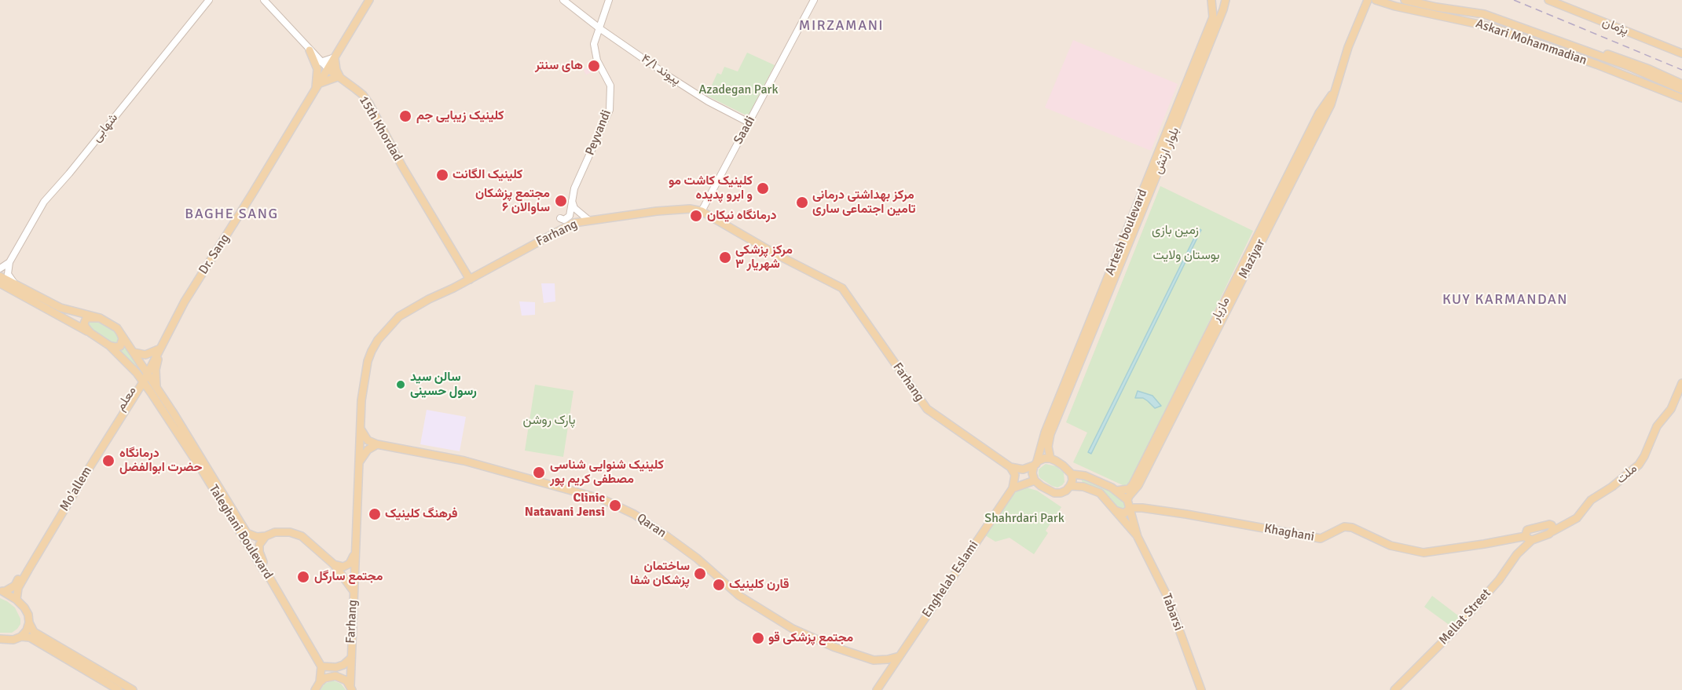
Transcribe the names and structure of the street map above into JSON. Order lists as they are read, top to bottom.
{
  "streets": {
    "main road": [
      "پژمان",
      "Askari Mohammadian",
      "15th Khordad",
      "بلوار ارتش",
      "Farhang",
      "Dr. Sang",
      "Maziyar",
      "ملت",
      "Mo'allem",
      "Qaran",
      "Taleghani Boulevard",
      "Khaghani",
      "Enghelab Eslami",
      "Tabarsi",
      "Mellat Street"
    ],
    "street": [
      "پیوند ۴/۱",
      "شهابی",
      "Saadi",
      "Peyvandi"
    ]
  },
  "crossings": [
    ["پیوند ۴/۱", "Saadi"],
    ["15th Khordad", "Farhang"],
    ["15th Khordad", "Dr. Sang"],
    ["Saadi", "Farhang"],
    ["بلوار ارتش", "Tabarsi"],
    ["Dr. Sang", "Mo'allem"],
    ["Dr. Sang", "Taleghani Boulevard"],
    ["Maziyar", "Tabarsi"],
    ["Mo'allem", "Taleghani Boulevard"],
    ["Qaran", "Enghelab Eslami"],
    ["Khaghani", "Tabarsi"],
    ["Khaghani", "Mellat Street"]
  ],
  "districts": ["MIRZAMANI", "BAGHE SANG", "KUY KARMANDAN"],
  "parks": [
    "Azadegan Park",
    "زمین بازی",
    "بوستان ولایت",
    "پارک روشن",
    "Shahrdari Park"
  ],
  "places": [
    "های سنتر",
    "کلینیک زیبایی جم",
    "کلینیک الگانت",
    "کلینیک کاشت مو و ابرو پدیده",
    "مجتمع پزشکان ساوالان ۶",
    "مرکز بهداشتی درمانی تامین اجتماعی ساری",
    "درمانگاه نیکان",
    "مرکز پزشکی شهریار ۳",
    "سالن سید رسول حسینی",
    "درمانگاه حضرت ابوالفضل",
    "کلینیک شنوایی شناسی مصطفی کریم پور",
    "Clinic Natavani Jensi",
    "فرهنگ کلینیک",
    "ساختمان پزشکان شفا",
    "مجتمع سارگل",
    "قارن کلینیک",
    "مجتمع پزشکی قو"
  ]
}
